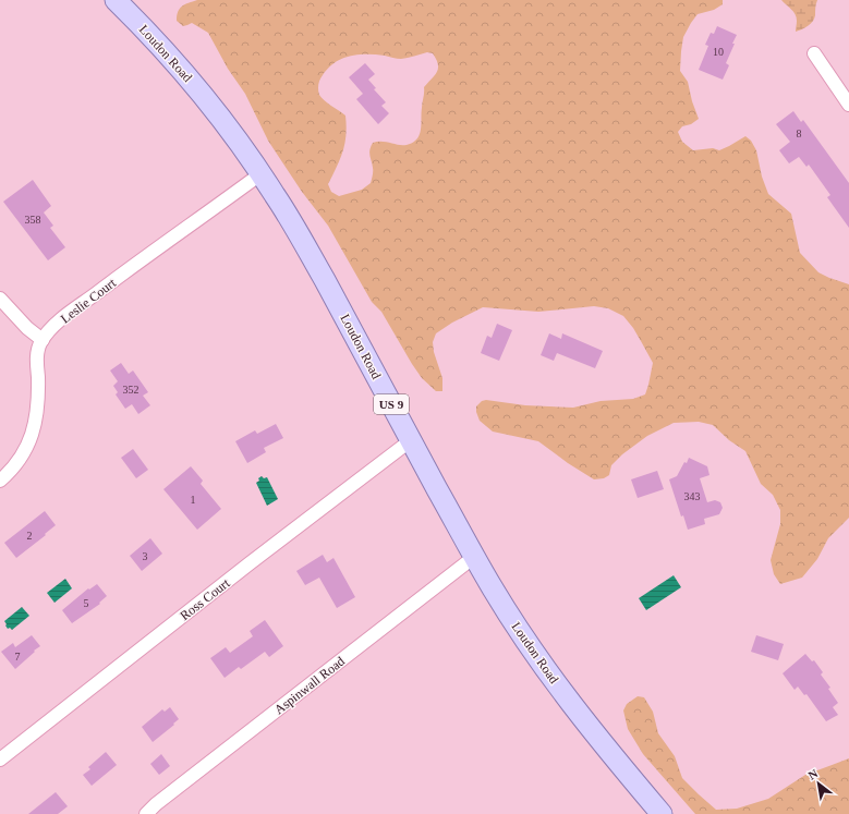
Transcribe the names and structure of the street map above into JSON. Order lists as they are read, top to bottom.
{
  "streets": {
    "main road": ["Loudon Road", "US 9"],
    "street": ["Leslie Court", "Ross Court", "Aspinwall Road"]
  },
  "crossings": [
    ["Loudon Road", "Leslie Court"],
    ["Loudon Road", "Ross Court"],
    ["Loudon Road", "Aspinwall Road"]
  ],
  "house_numbers": [
    "10",
    "8",
    "358",
    "352",
    "343",
    "1",
    "2",
    "3",
    "5",
    "7"
  ],
  "north": "top left"
}
